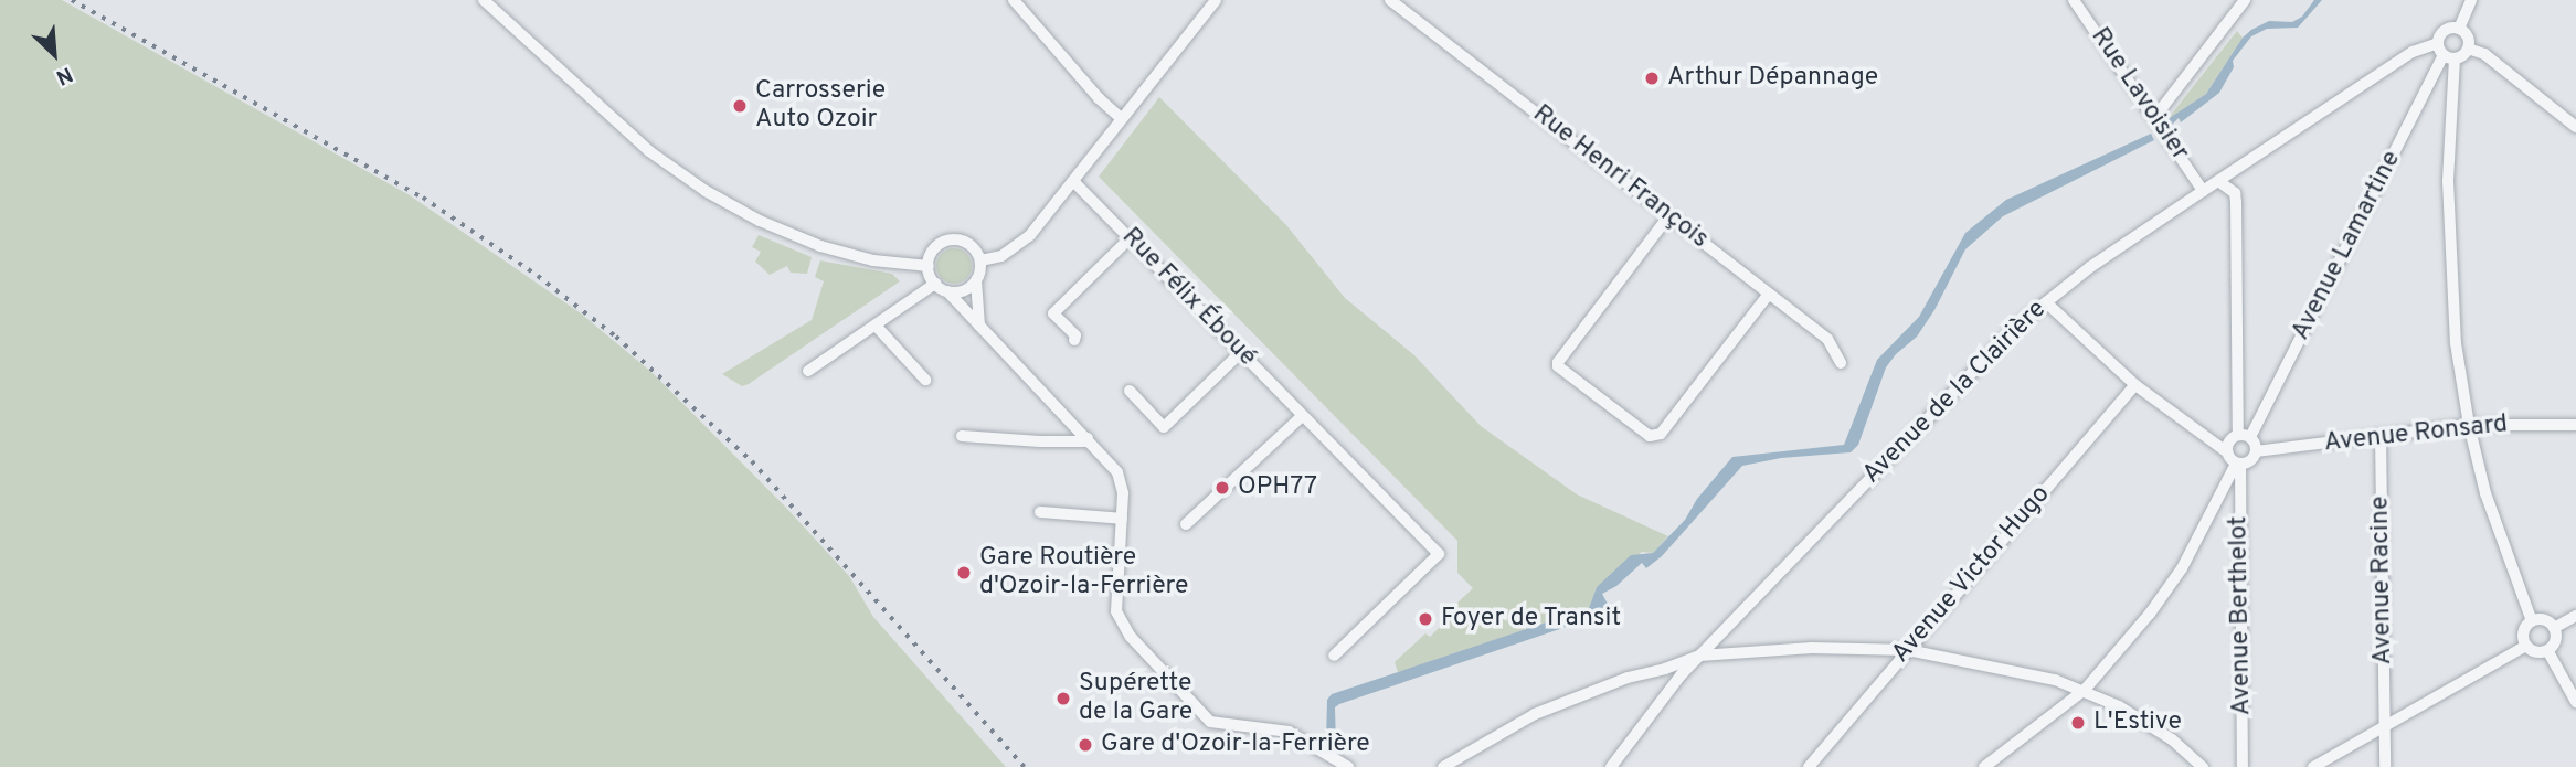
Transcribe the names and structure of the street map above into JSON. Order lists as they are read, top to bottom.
{
  "streets": {
    "street": [
      "Rue Lavoisier",
      "Rue Henri François",
      "Avenue Lamartine",
      "Rue Félix Éboué",
      "Avenue de la Clairière",
      "Avenue Ronsard",
      "Avenue Victor Hugo",
      "Avenue Racine",
      "Avenue Berthelot"
    ]
  },
  "crossings": [
    ["Rue Lavoisier", "Avenue de la Clairière"],
    ["Avenue Lamartine", "Avenue de la Clairière"],
    ["Avenue Lamartine", "Avenue Ronsard"],
    ["Avenue Lamartine", "Avenue Berthelot"],
    ["Avenue Ronsard", "Avenue Racine"],
    ["Avenue Ronsard", "Avenue Berthelot"]
  ],
  "places": [
    "Arthur Dépannage",
    "Carrosserie Auto Ozoir",
    "OPH77",
    "Gare Routière d'Ozoir-la-Ferrière",
    "Foyer de Transit",
    "Supérette de la Gare",
    "L'Estive",
    "Gare d'Ozoir-la-Ferrière"
  ],
  "north": "bottom right"
}
